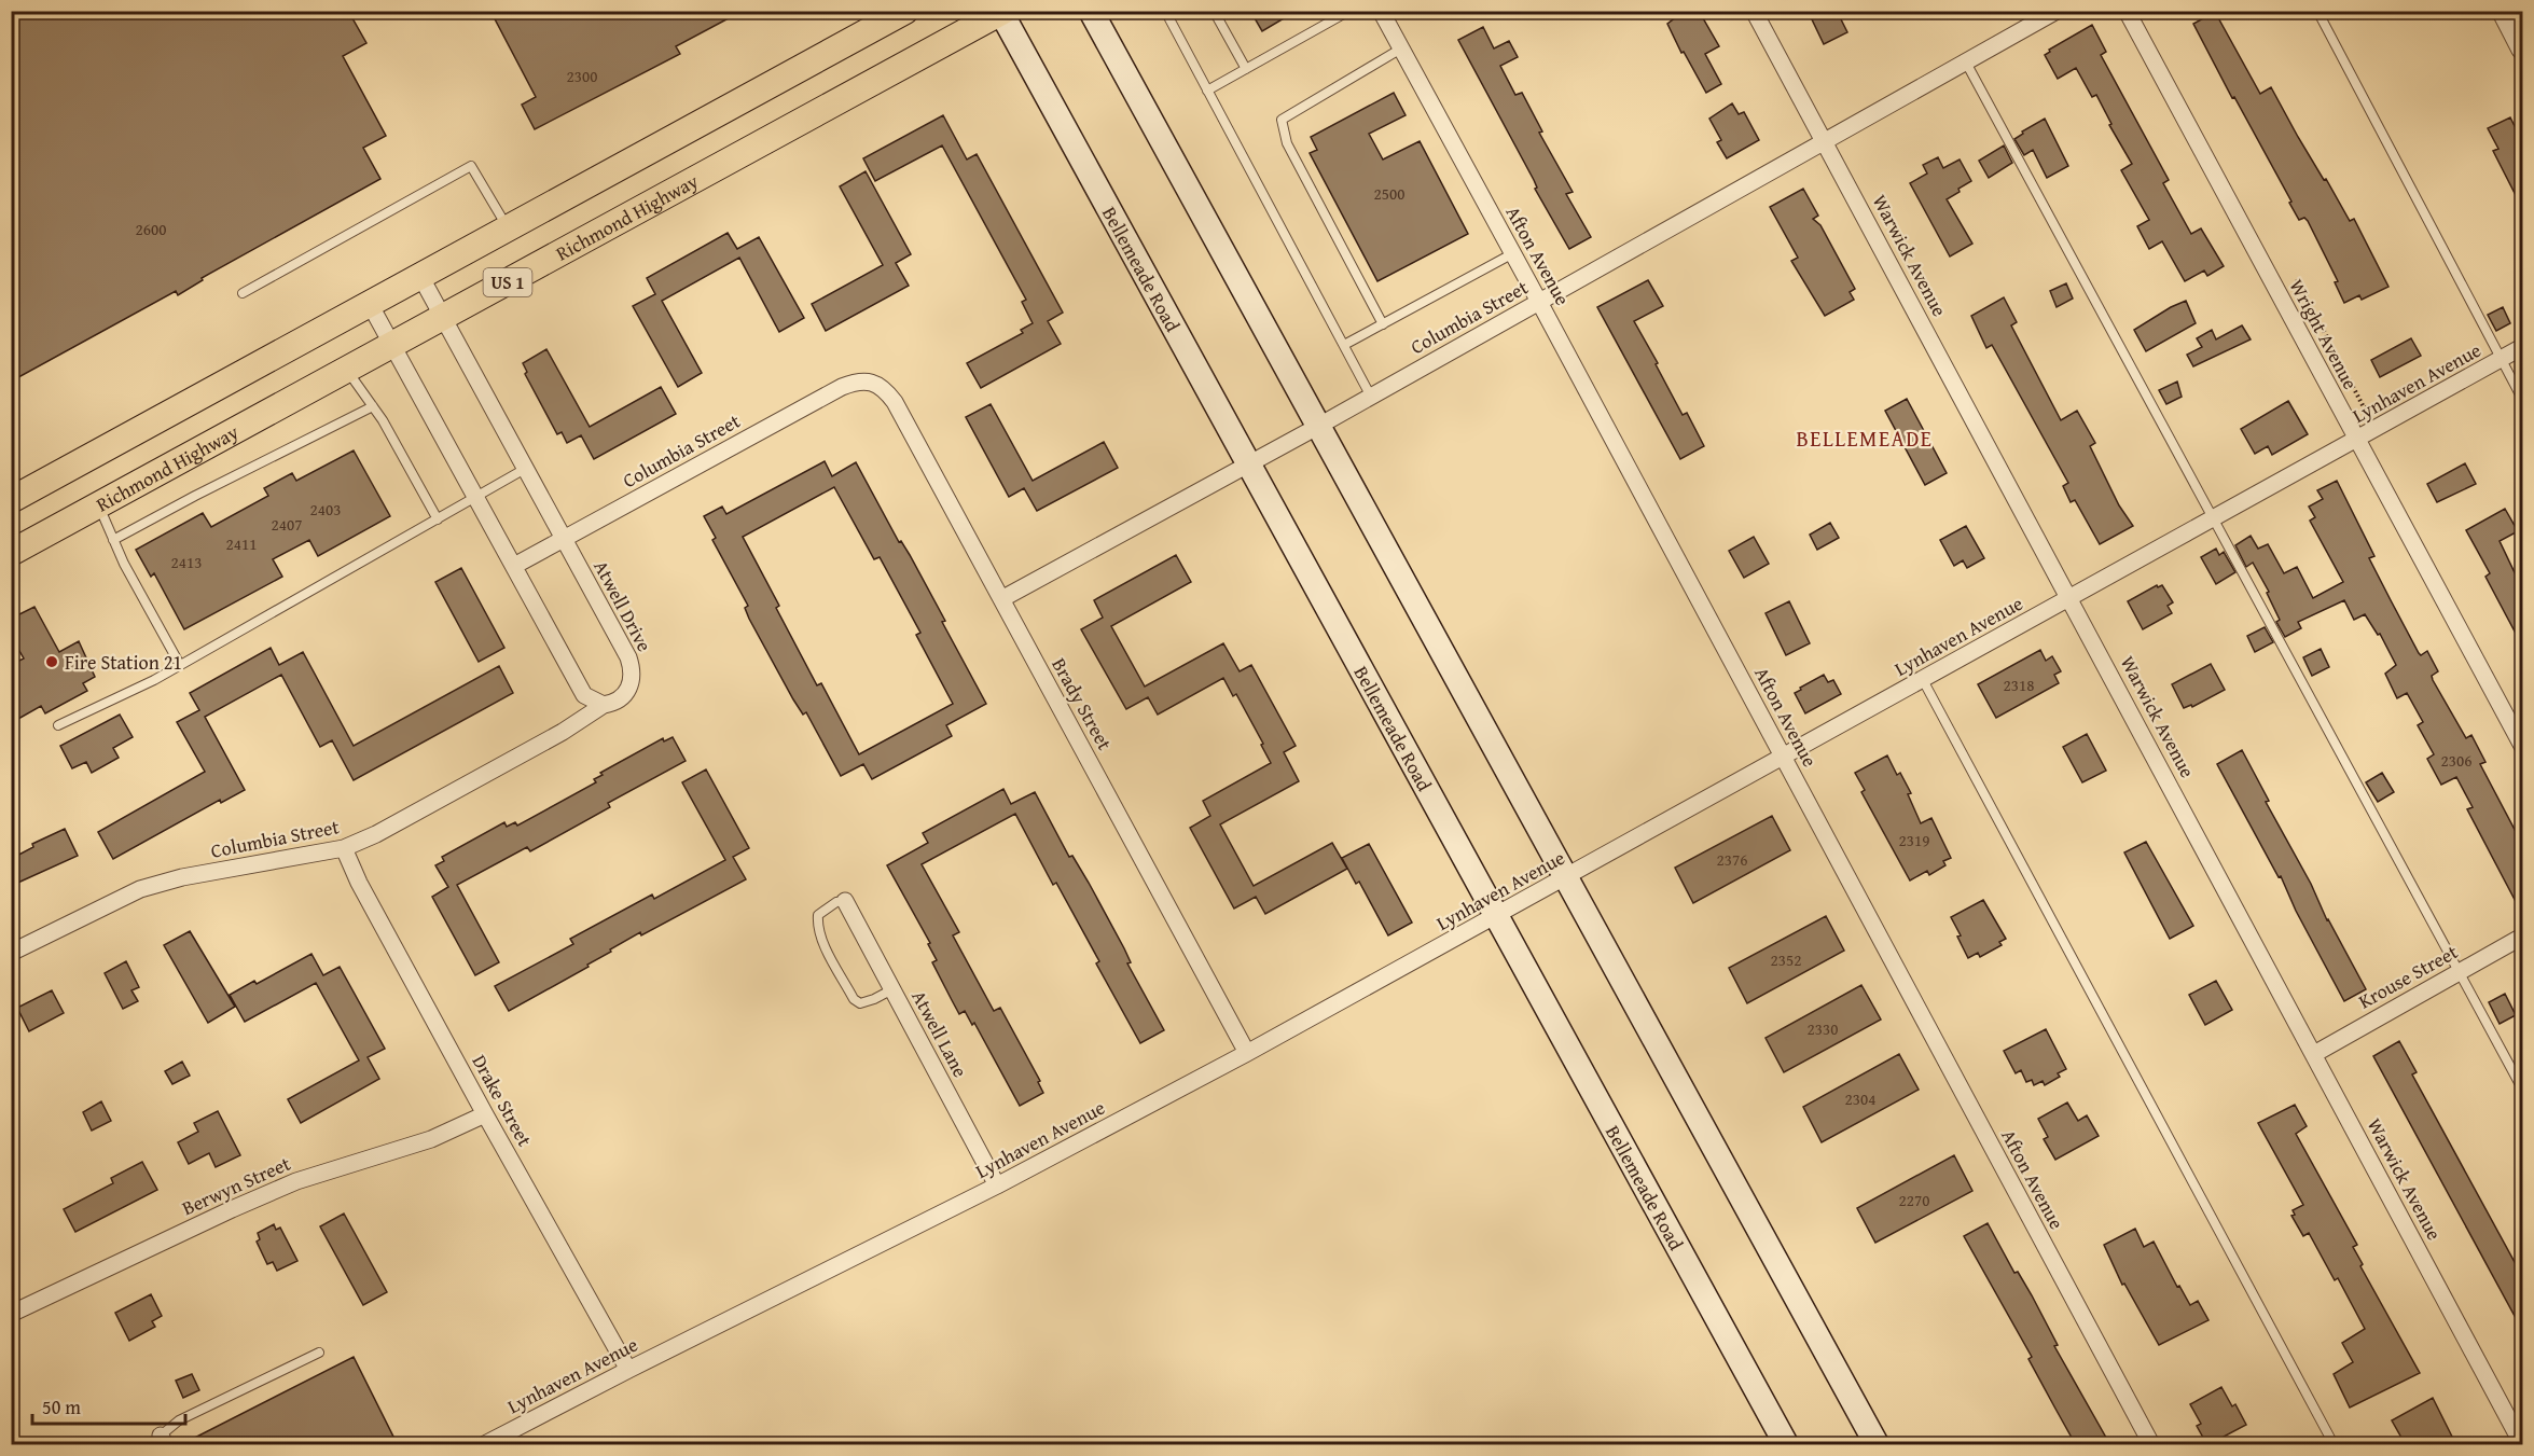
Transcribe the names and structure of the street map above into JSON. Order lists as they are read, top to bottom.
{
  "streets": {
    "main road": ["Richmond Highway", "Bellemeade Road", "US 1"],
    "street": [
      "Afton Avenue",
      "Warwick Avenue",
      "Columbia Street",
      "Wright Avenue",
      "Lynhaven Avenue",
      "Atwell Drive",
      "Brady Street",
      "Krouse Street",
      "Atwell Lane",
      "Drake Street",
      "Berwyn Street"
    ]
  },
  "crossings": [
    ["Richmond Highway", "Bellemeade Road"],
    ["Richmond Highway", "Atwell Drive"],
    ["Afton Avenue", "Columbia Street"],
    ["Afton Avenue", "Lynhaven Avenue"],
    ["Warwick Avenue", "Columbia Street"],
    ["Warwick Avenue", "Lynhaven Avenue"],
    ["Warwick Avenue", "Krouse Street"],
    ["Bellemeade Road", "Columbia Street"],
    ["Bellemeade Road", "Lynhaven Avenue"],
    ["US 1", "Atwell Drive"],
    ["Columbia Street", "Atwell Drive"],
    ["Columbia Street", "Brady Street"],
    ["Columbia Street", "Drake Street"],
    ["Wright Avenue", "Lynhaven Avenue"],
    ["Lynhaven Avenue", "Brady Street"],
    ["Lynhaven Avenue", "Atwell Lane"],
    ["Lynhaven Avenue", "Drake Street"],
    ["Drake Street", "Berwyn Street"]
  ],
  "districts": ["BELLEMEADE"],
  "places": ["Fire Station 21"],
  "house_numbers": [
    "2300",
    "2500",
    "2600",
    "2403",
    "2407",
    "2411",
    "2413",
    "2318",
    "2306",
    "2319",
    "2376",
    "2352",
    "2330",
    "2304",
    "2270"
  ],
  "scale_bar": "50 m"
}
